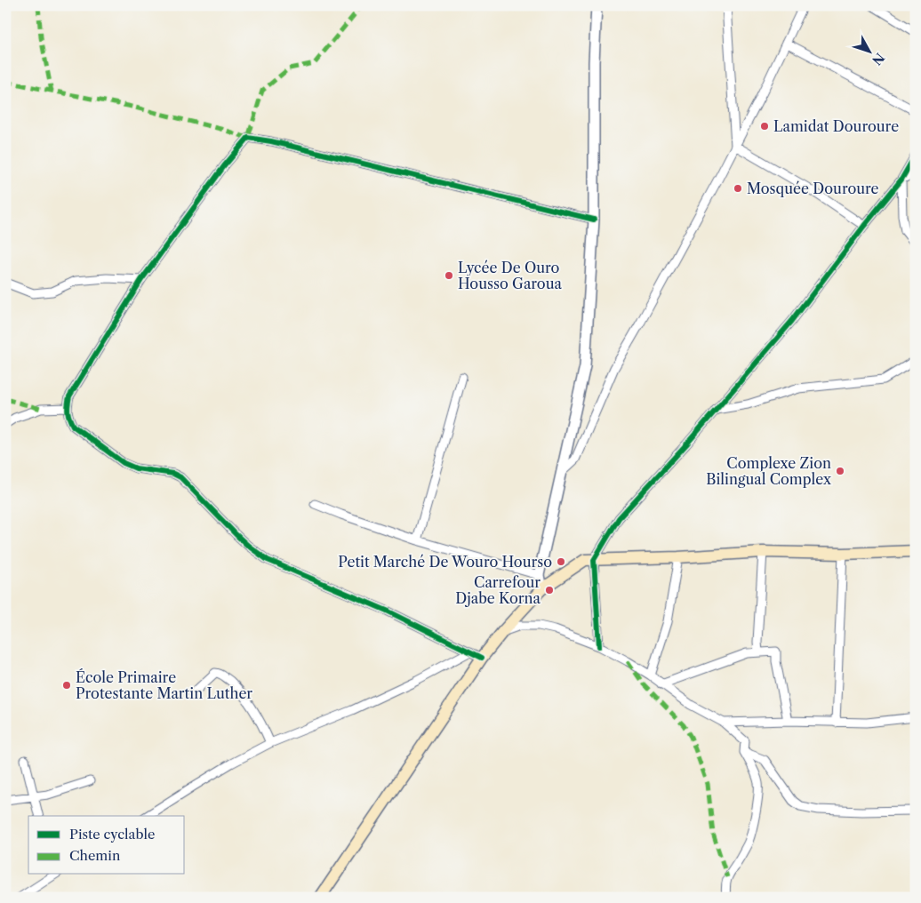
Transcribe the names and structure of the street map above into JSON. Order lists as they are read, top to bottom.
{
  "places": [
    "Lamidat Douroure",
    "Mosquée Douroure",
    "Lycée De Ouro Housso Garoua",
    "Complexe Zion Bilingual Complex",
    "Petit Marché De Wouro Hourso",
    "Carrefour Djabe Korna",
    "École Primaire Protestante Martin Luther"
  ],
  "legend": ["Piste cyclable", "Chemin"],
  "north": "bottom right"
}
